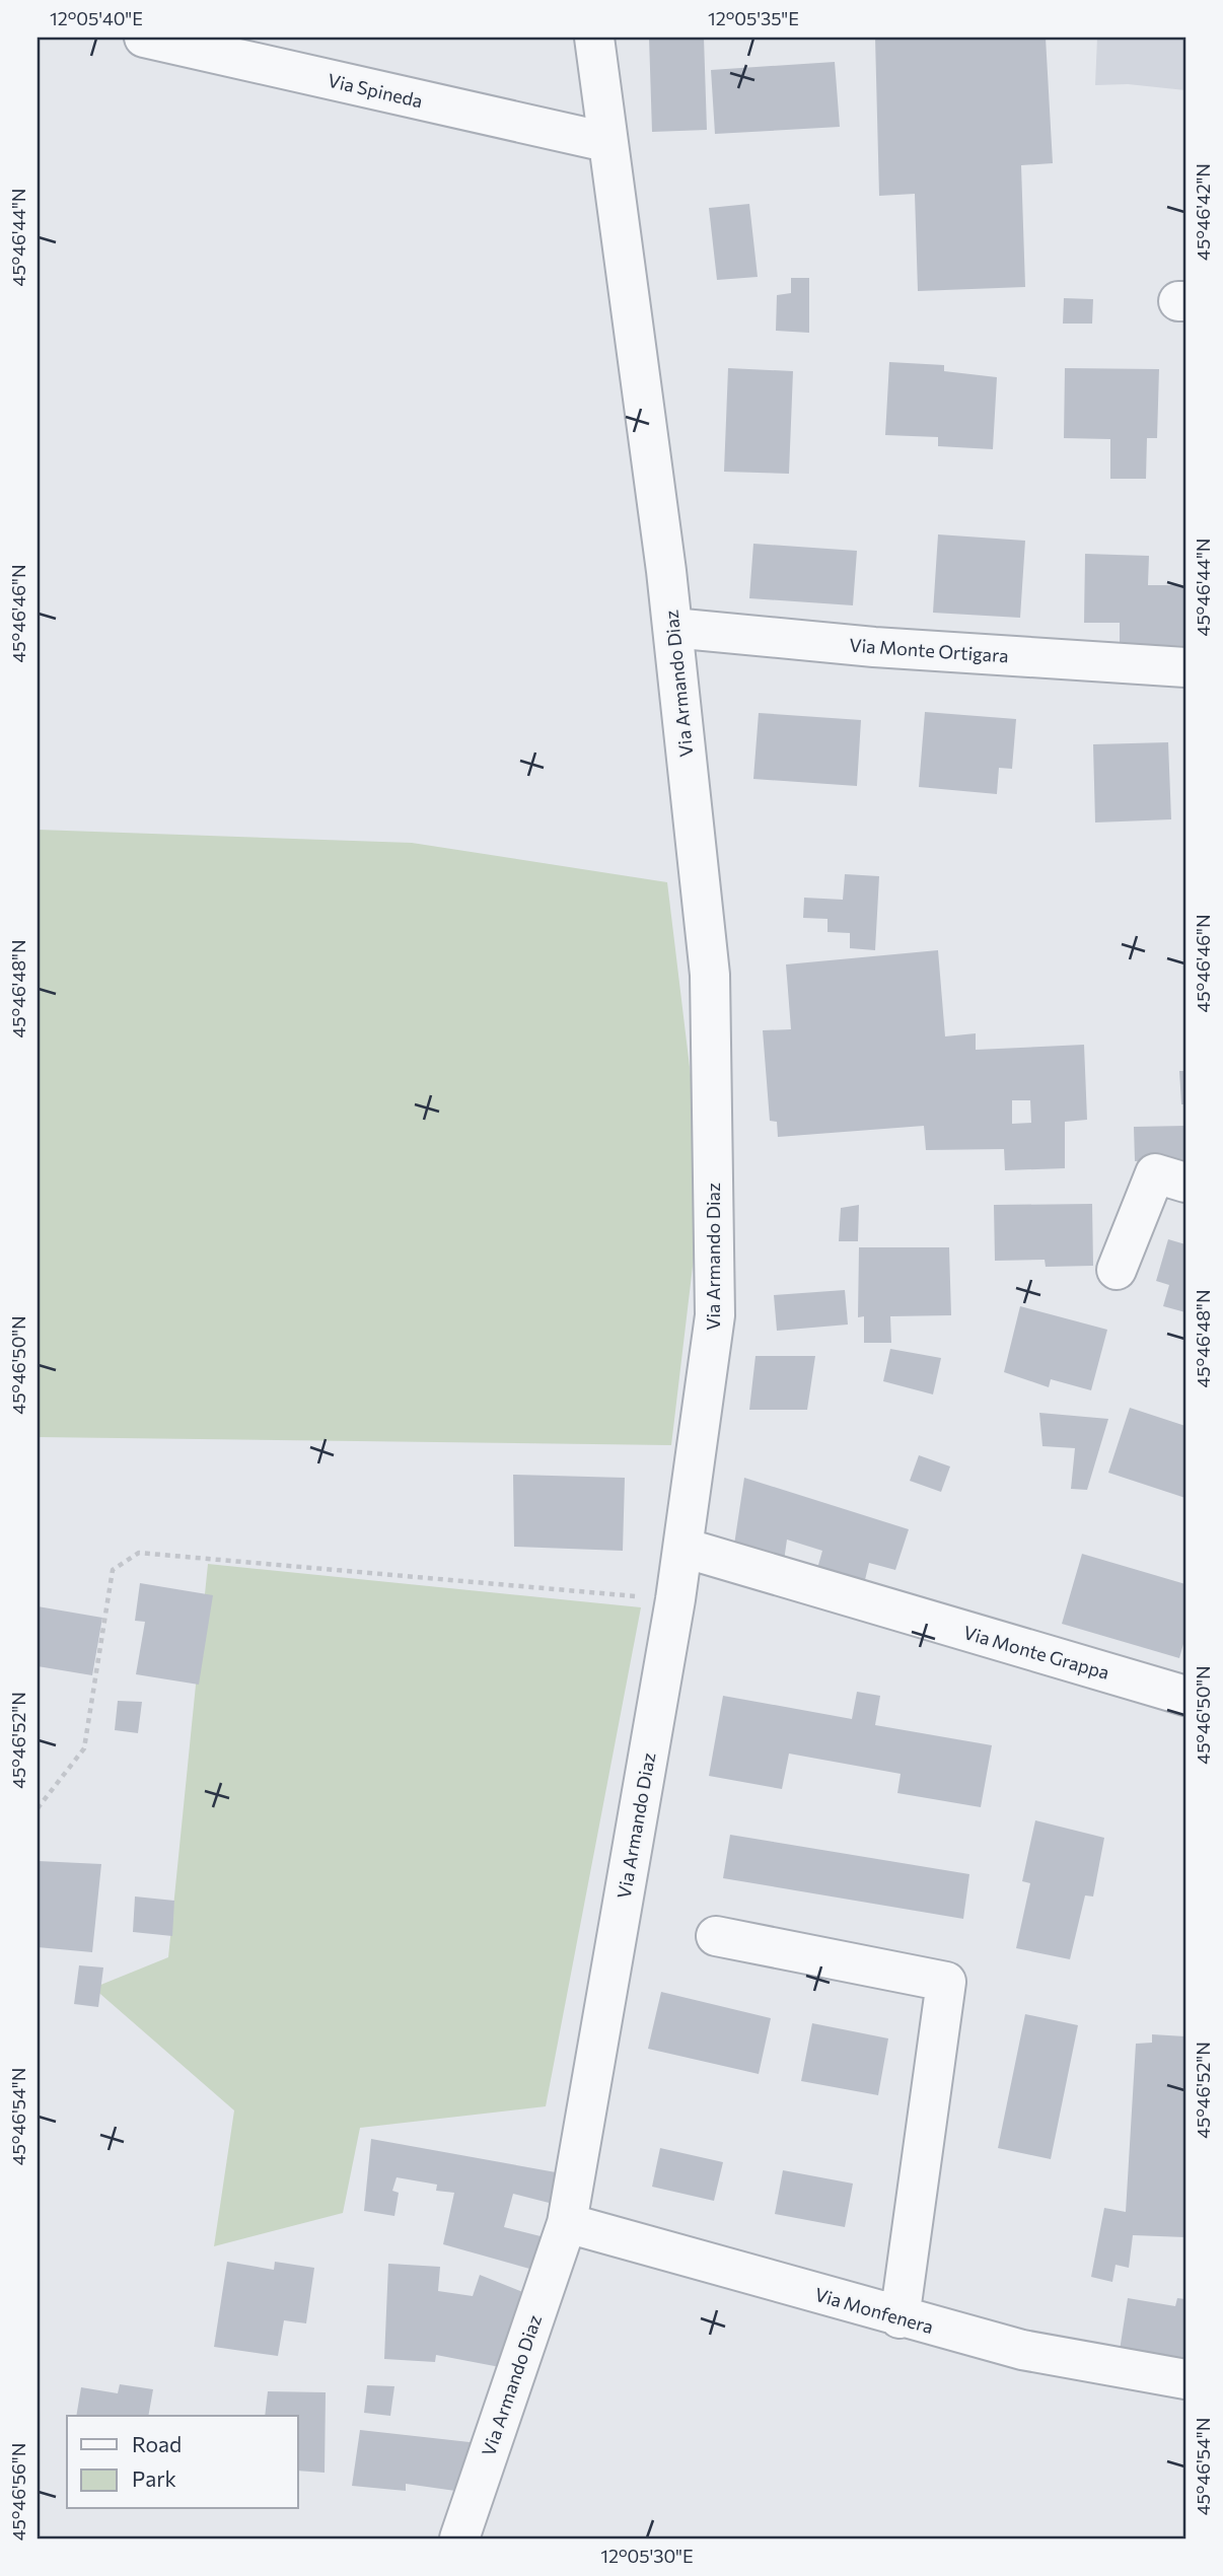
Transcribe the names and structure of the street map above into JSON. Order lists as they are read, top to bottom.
{
  "streets": {
    "street": [
      "Via Spineda",
      "Via Monte Ortigara",
      "Via Armando Diaz",
      "Via Monte Grappa",
      "Via Monfenera"
    ]
  },
  "crossings": [
    ["Via Spineda", "Via Armando Diaz"],
    ["Via Monte Ortigara", "Via Armando Diaz"],
    ["Via Armando Diaz", "Via Monte Grappa"],
    ["Via Armando Diaz", "Via Monfenera"]
  ],
  "legend": ["Road", "Park"],
  "coordinates": [
    "12°05'40\"E",
    "12°05'35\"E",
    "45°46'42\"N",
    "45°46'44\"N",
    "45°46'46\"N",
    "45°46'48\"N",
    "45°46'50\"N",
    "45°46'52\"N",
    "45°46'54\"N",
    "45°46'56\"N",
    "12°05'30\"E"
  ]
}
